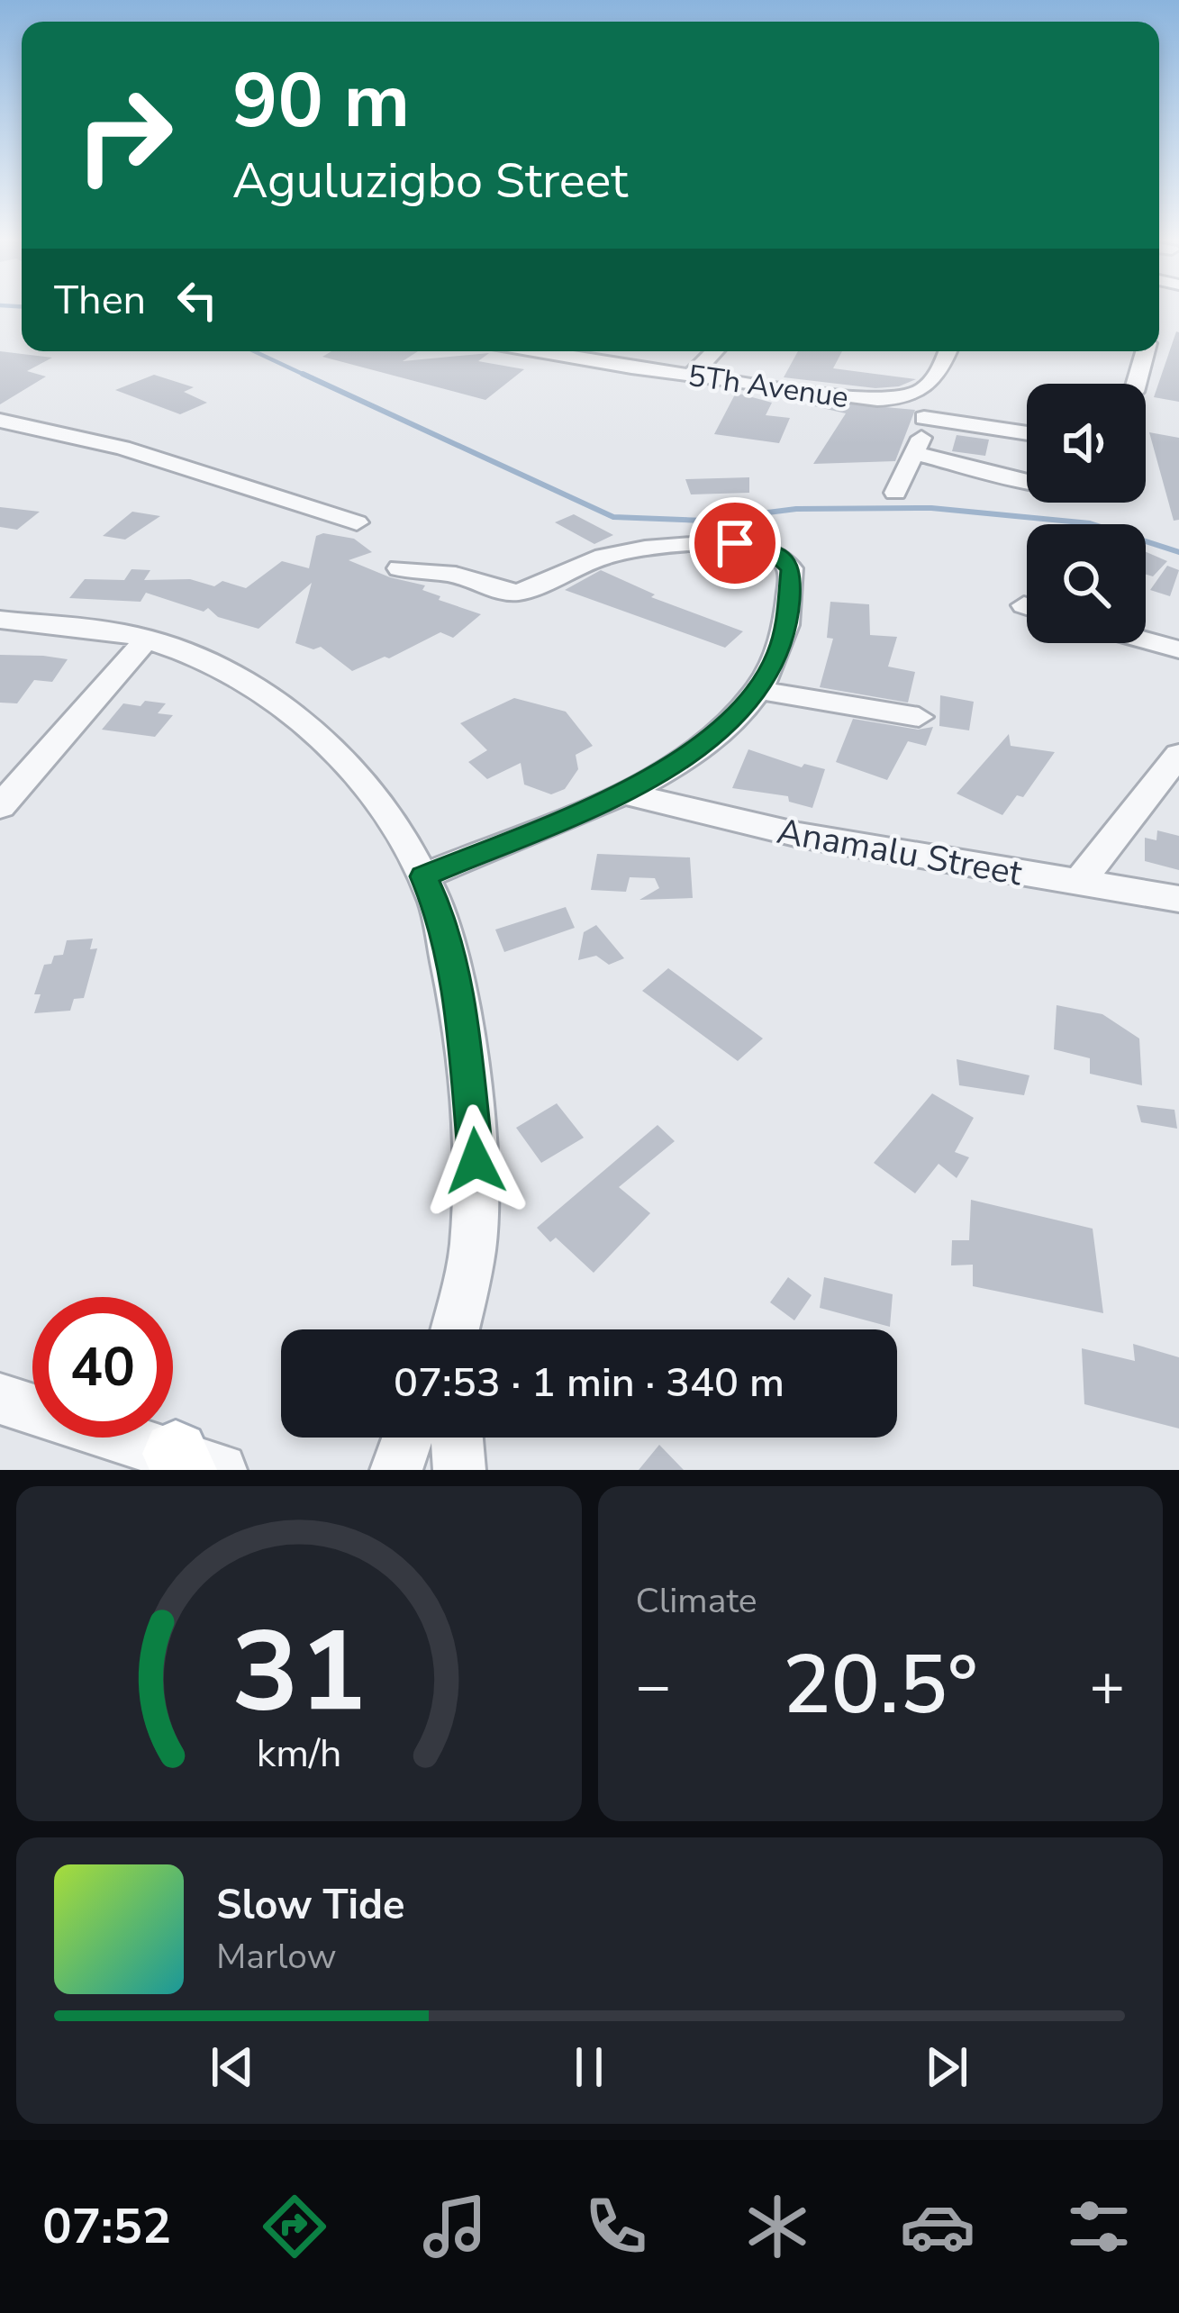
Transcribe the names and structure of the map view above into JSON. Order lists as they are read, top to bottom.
{
  "streets": {
    "street": ["5Th Avenue", "Anamalu Street"]
  },
  "page": {
    "turn": ["90 m", "Aguluzigbo Street"],
    "then": "Then",
    "limit": "40",
    "trip": "07:53 · 1 min · 340 m",
    "tile": "Climate",
    "heat": ["−", "20.5°", "+"],
    "song": ["Slow Tide", "Marlow"],
    "tabs": "07:52",
    "gauge": ["31", "km/h"]
  }
}
